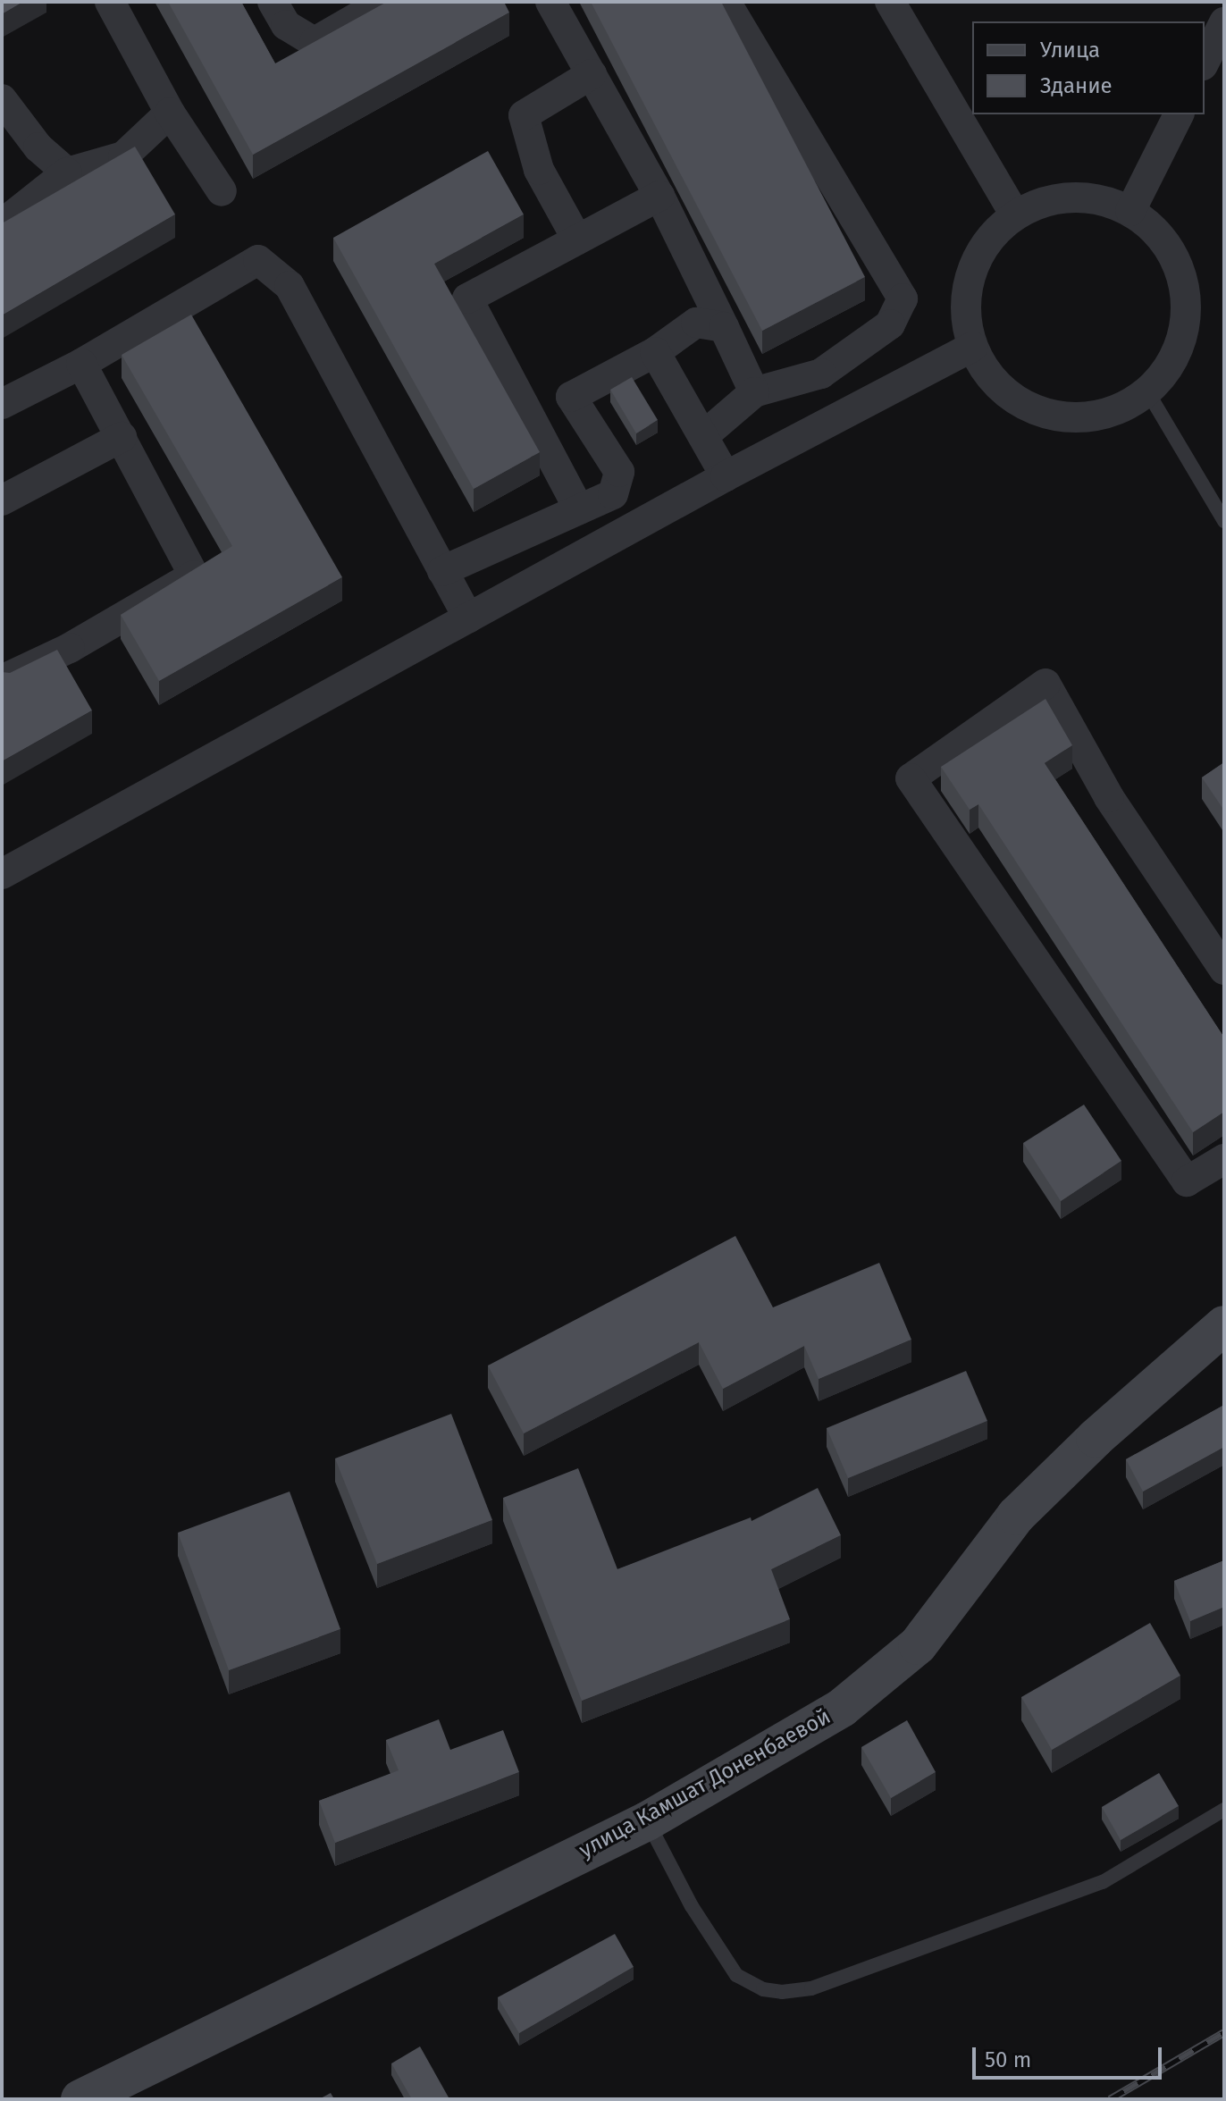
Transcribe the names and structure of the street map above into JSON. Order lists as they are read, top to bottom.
{
  "streets": {
    "street": ["улица Камшат Доненбаевой"]
  },
  "legend": ["Улица", "Здание"],
  "scale_bar": "50 m"
}
